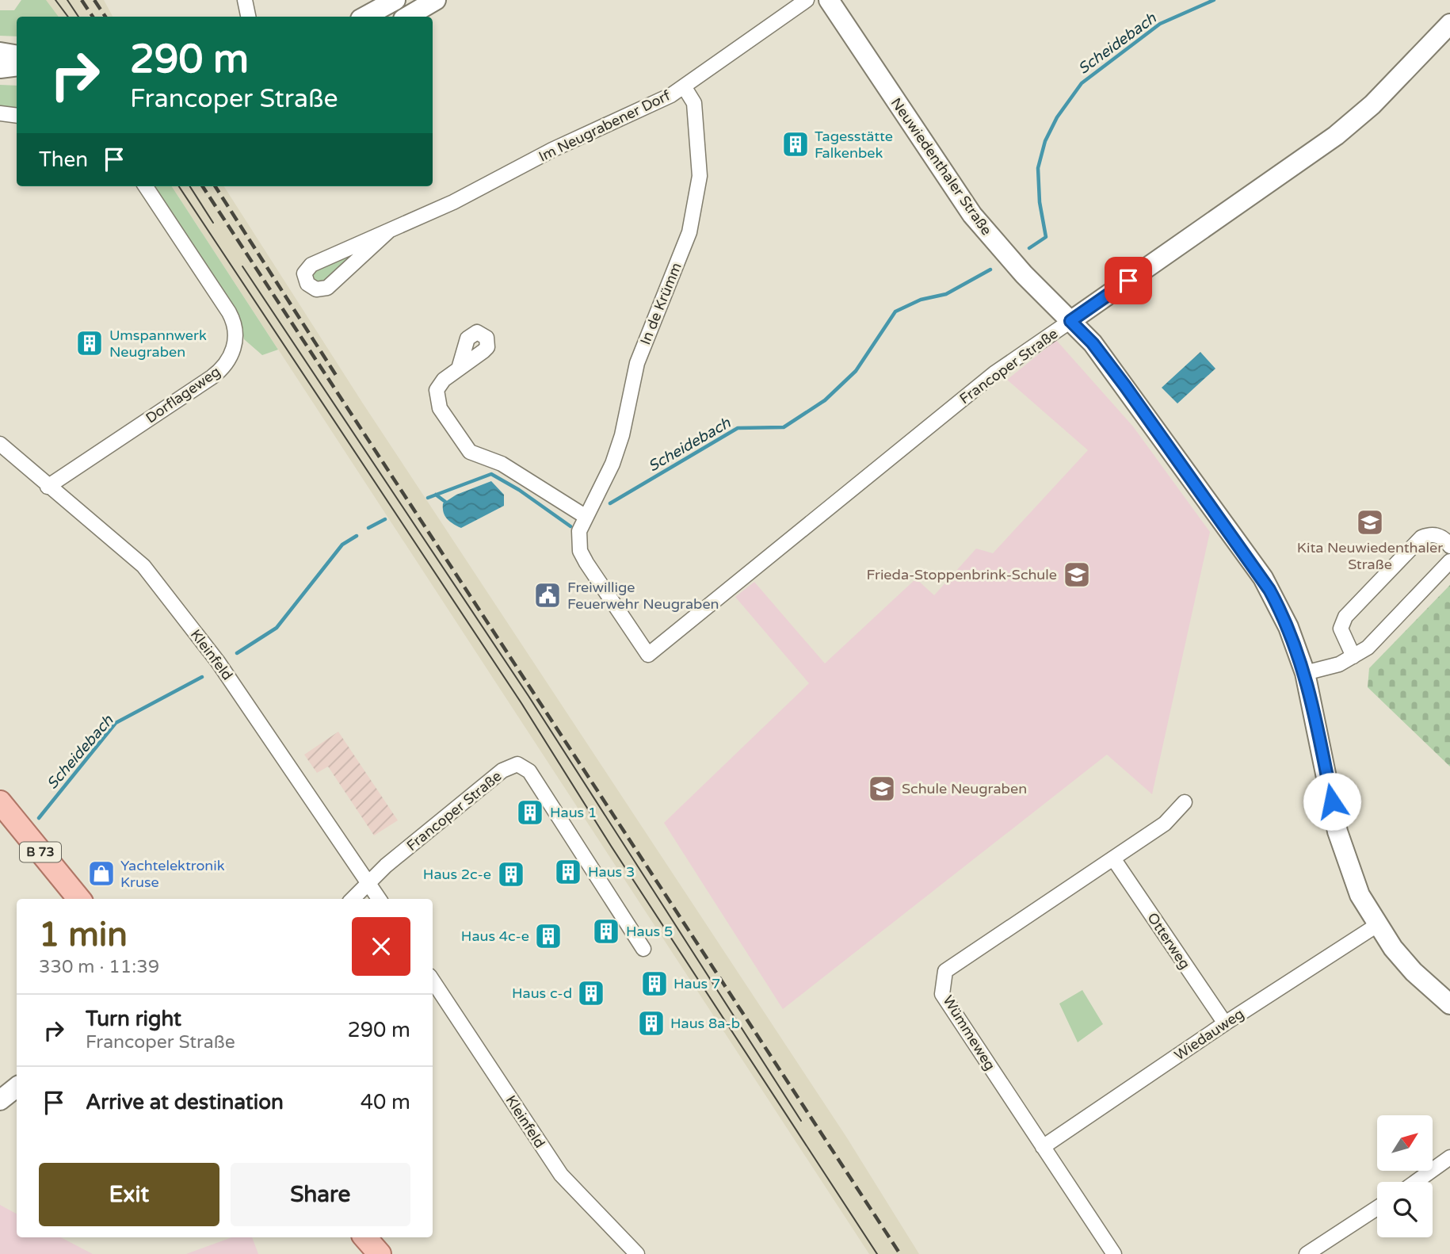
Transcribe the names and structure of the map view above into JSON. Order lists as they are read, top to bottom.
{
  "streets": {
    "main road": ["Neuwiedenthaler Straße", "Francoper Straße", "B 73"],
    "street": [
      "Im Neugrabener Dorf",
      "In de Krümm",
      "Dorflageweg",
      "Kleinfeld",
      "Otterweg",
      "Wümmeweg",
      "Wiedauweg"
    ]
  },
  "crossings": [
    ["Im Neugrabener Dorf", "In de Krümm"],
    ["Neuwiedenthaler Straße", "Francoper Straße"],
    ["Neuwiedenthaler Straße", "Wiedauweg"],
    ["In de Krümm", "Francoper Straße"],
    ["Francoper Straße", "Kleinfeld"],
    ["Dorflageweg", "Kleinfeld"],
    ["Otterweg", "Wümmeweg"],
    ["Otterweg", "Wiedauweg"],
    ["Wümmeweg", "Wiedauweg"]
  ],
  "water": ["Scheidebach"],
  "places": {
    "building": [
      "Tagesstätte Falkenbek",
      "Umspannwerk Neugraben",
      "Haus 1",
      "Haus 3",
      "Haus 2c-e",
      "Haus 5",
      "Haus 4c-e",
      "Haus 7",
      "Haus c-d",
      "Haus 8a-b"
    ],
    "school or university": ["Kita Neuwiedenthaler Straße", "Frieda-Stoppenbrink-Schule", "Schule Neugraben"],
    "public building": ["Freiwillige Feuerwehr Neugraben"],
    "shop": ["Yachtelektronik Kruse"]
  },
  "north": "top right",
  "page": {
    "turn": ["290 m", "Francoper Straße"],
    "then": "Then",
    "heading": ["1 min", "330 m · 11:39"],
    "list": [
      {
        "name": "Turn right",
        "note": "Francoper Straße",
        "value": "290 m"
      },
      {
        "name": "Arrive at destination",
        "value": "40 m"
      }
    ],
    "buttons": ["Exit", "Share"]
  }
}
